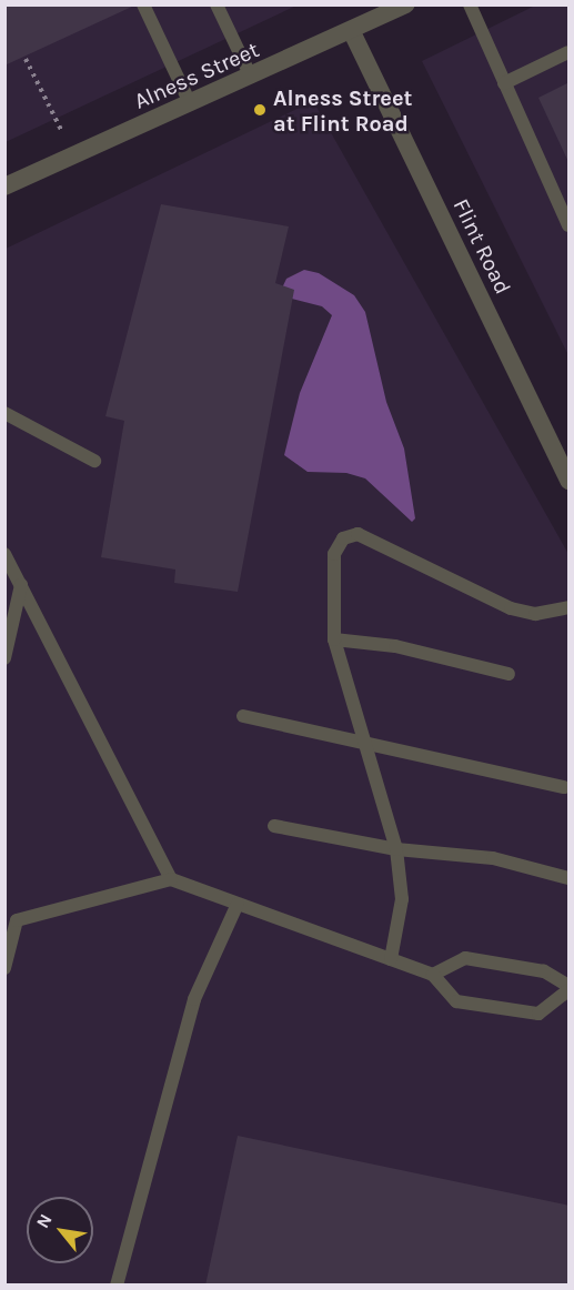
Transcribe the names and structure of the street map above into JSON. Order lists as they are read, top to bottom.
{
  "streets": {
    "street": ["Alness Street", "Flint Road"]
  },
  "crossings": [
    ["Alness Street", "Flint Road"]
  ],
  "places": ["Alness Street at Flint Road"],
  "north": "top left"
}
